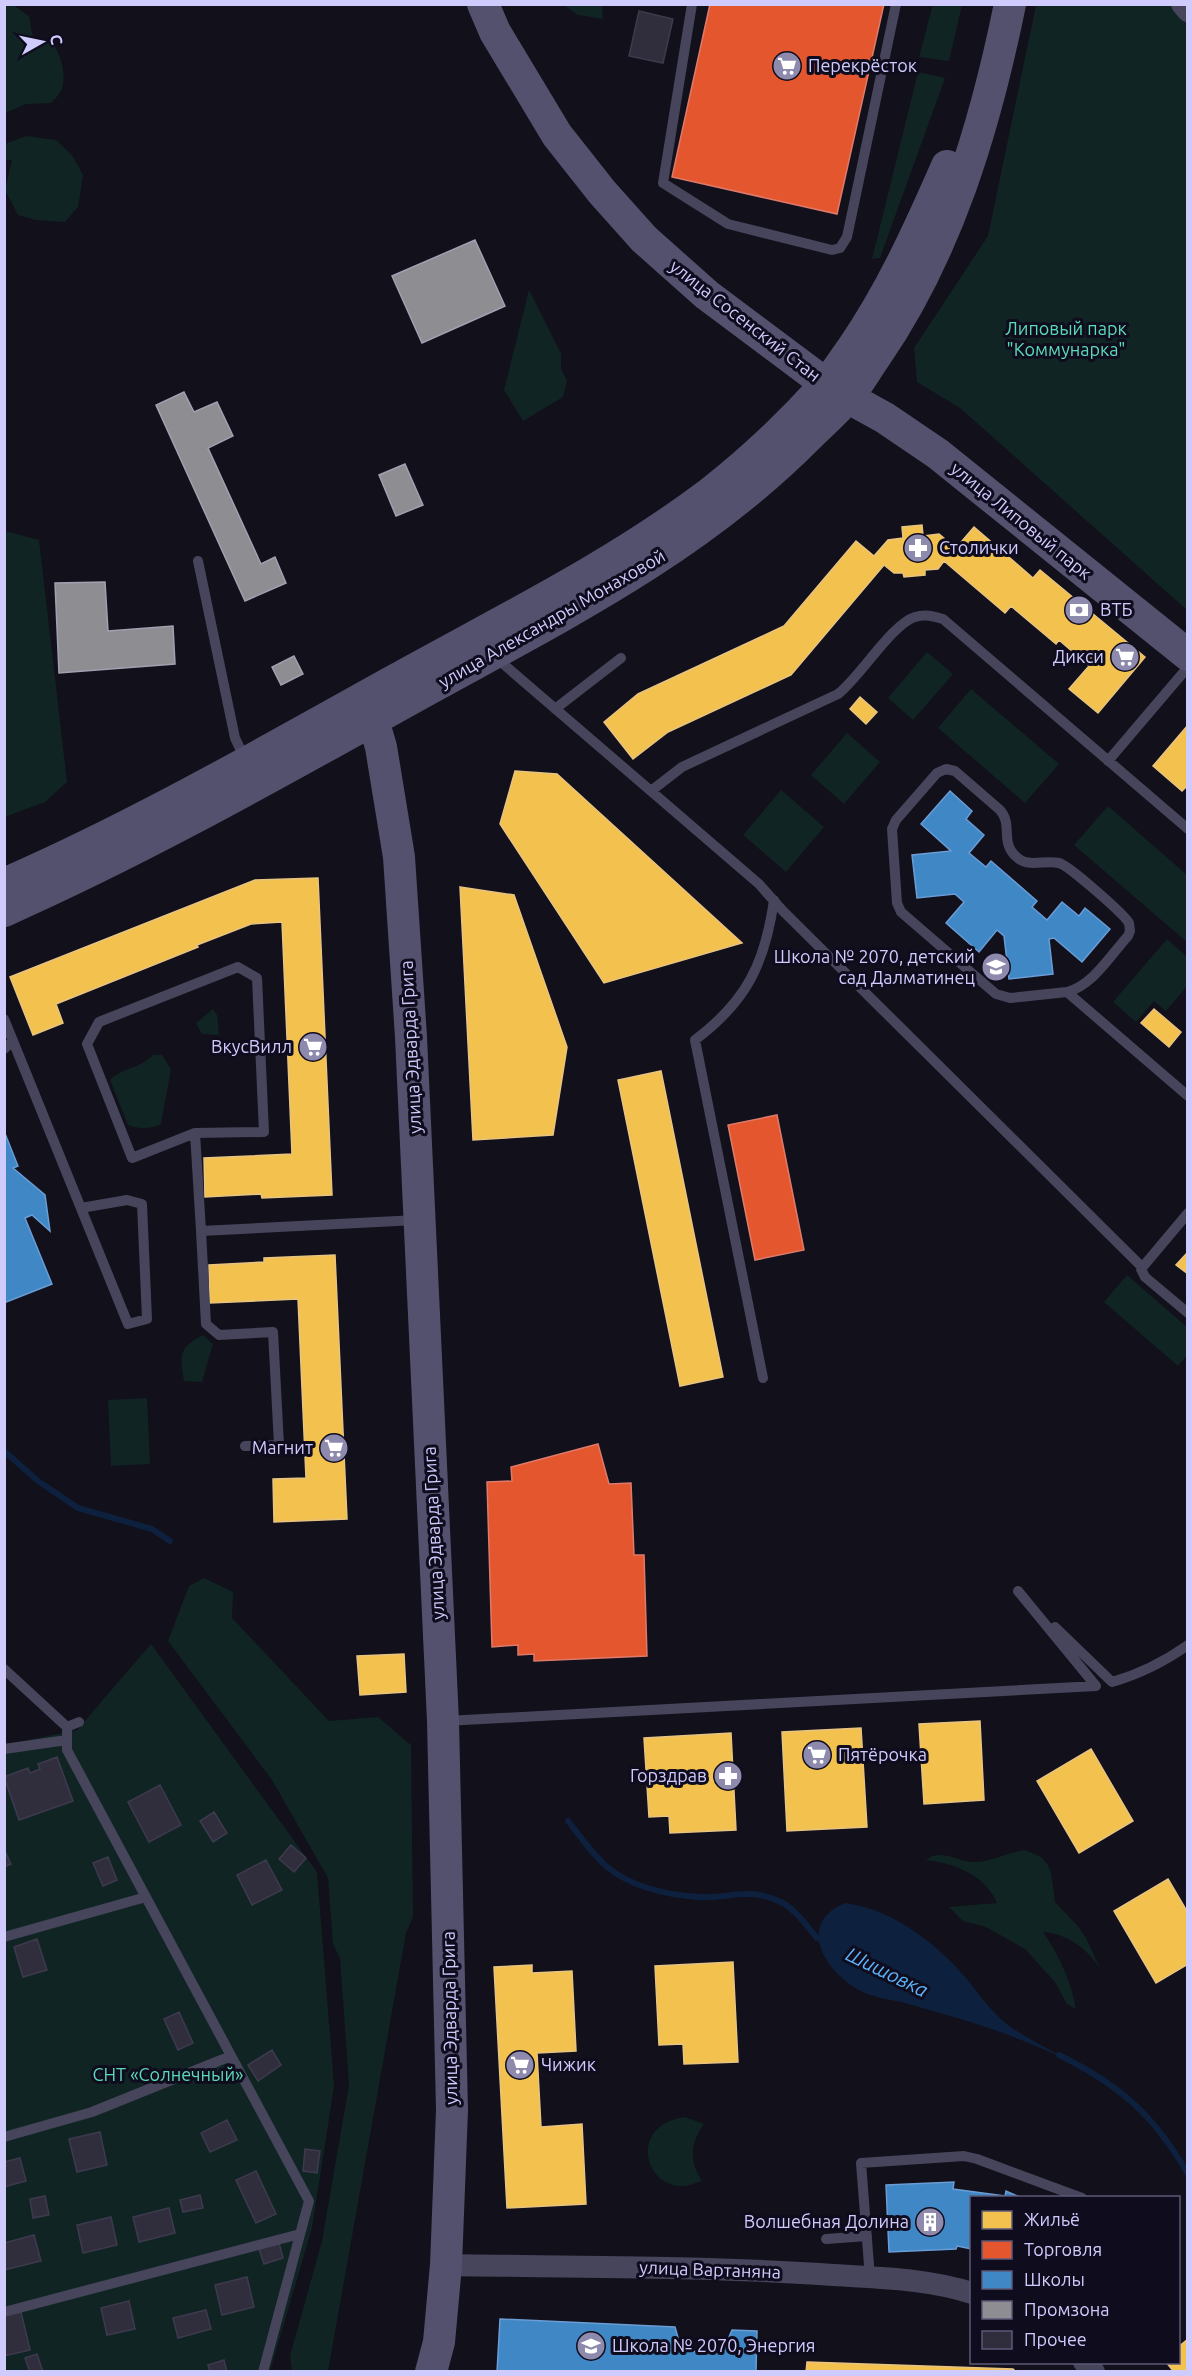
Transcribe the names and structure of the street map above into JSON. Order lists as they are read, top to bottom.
{
  "streets": {
    "main road": [
      "улица Сосенский Стан",
      "улица Липовый парк",
      "улица Александры Монаховой",
      "улица Эдварда Грига"
    ],
    "street": ["улица Вартаняна"]
  },
  "crossings": [
    ["улица Сосенский Стан", "улица Липовый парк"],
    ["улица Сосенский Стан", "улица Александры Монаховой"],
    ["улица Липовый парк", "улица Александры Монаховой"],
    ["улица Александры Монаховой", "улица Эдварда Грига"],
    ["улица Эдварда Грига", "улица Вартаняна"]
  ],
  "water": ["Шишовка"],
  "parks": ["Липовый парк \"Коммунарка\"", "СНТ «Солнечный»"],
  "places": {
    "supermarket": [
      "Перекрёсток",
      "Дикси",
      "ВкусВилл",
      "Магнит",
      "Пятёрочка",
      "Чижик"
    ],
    "pharmacy": ["Столички", "Горздрав"],
    "bank": ["ВТБ"],
    "school or university": ["Школа № 2070, детский сад Далматинец", "Школа № 2070, Энергия"],
    "building": ["Волшебная Долина"]
  },
  "legend": [
    "Жильё",
    "Торговля",
    "Школы",
    "Промзона",
    "Прочее"
  ],
  "north": "right"
}
